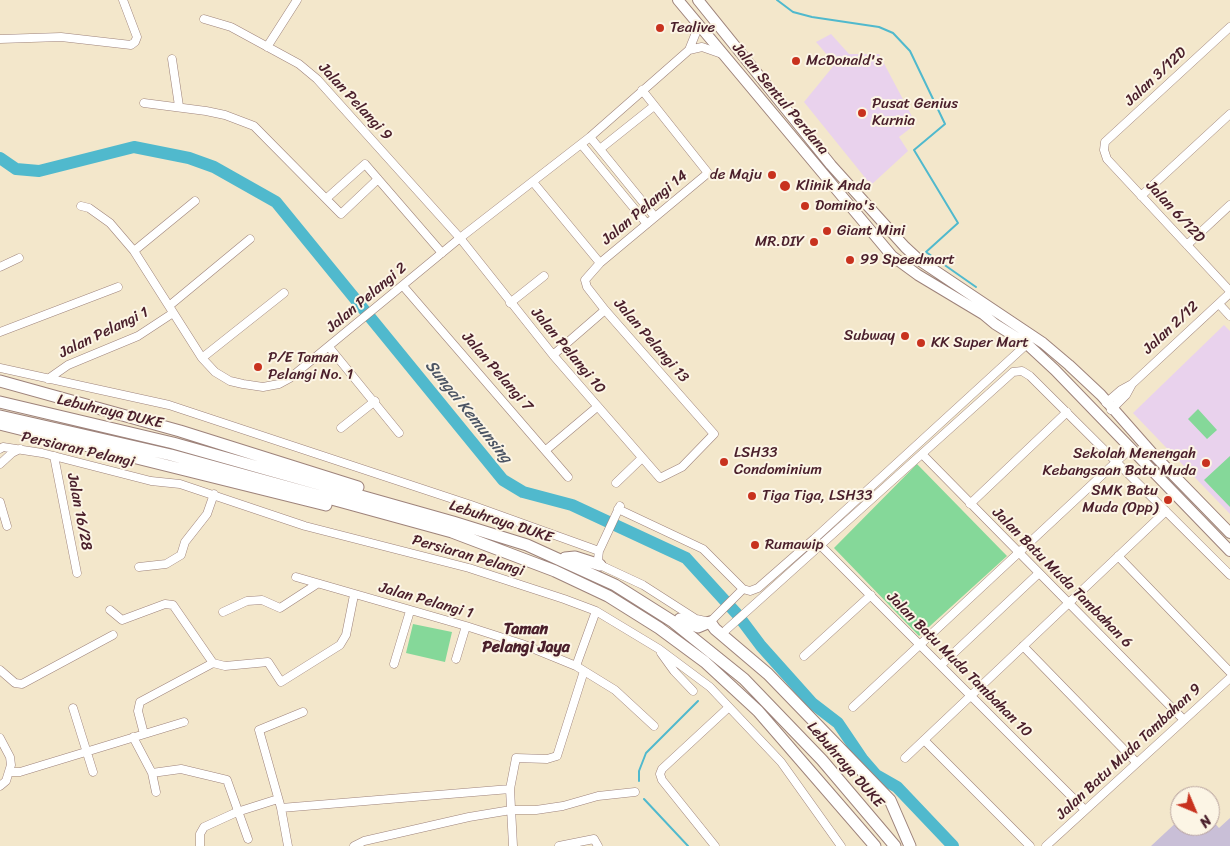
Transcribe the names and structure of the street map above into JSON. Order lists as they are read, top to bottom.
{
  "streets": {
    "highway": ["Lebuhraya DUKE"],
    "main road": ["Jalan Sentul Perdana"],
    "street": [
      "Jalan 3/12D",
      "Jalan Pelangi 9",
      "Jalan Pelangi 14",
      "Jalan 6/12D",
      "Jalan Pelangi 2",
      "Jalan 2/12",
      "Jalan Pelangi 1",
      "Jalan Pelangi 13",
      "Jalan Pelangi 10",
      "Jalan Pelangi 7",
      "Persiaran Pelangi",
      "Jalan 16/28",
      "Jalan Batu Muda Tambahan 6",
      "Jalan Batu Muda Tambahan 10",
      "Jalan Batu Muda Tambahan 9"
    ]
  },
  "crossings": [
    ["Jalan 3/12D", "Jalan 6/12D"],
    ["Jalan Sentul Perdana", "Jalan 2/12"],
    ["Jalan Pelangi 9", "Jalan Pelangi 2"],
    ["Jalan Pelangi 9", "Jalan Pelangi 10"],
    ["Jalan Pelangi 14", "Jalan Pelangi 13"],
    ["Jalan 6/12D", "Jalan 2/12"],
    ["Jalan Pelangi 2", "Jalan Pelangi 1"],
    ["Jalan Pelangi 2", "Jalan Pelangi 10"],
    ["Jalan Pelangi 2", "Jalan Pelangi 7"],
    ["Jalan Pelangi 13", "Jalan Pelangi 10"],
    ["Persiaran Pelangi", "Jalan 16/28"],
    ["Jalan Batu Muda Tambahan 6", "Jalan Batu Muda Tambahan 9"],
    ["Jalan Batu Muda Tambahan 10", "Jalan Batu Muda Tambahan 9"]
  ],
  "districts": ["Taman Pelangi Jaya"],
  "water": ["Sungai Kemunsing"],
  "places": [
    "Tealive",
    "McDonald's",
    "Pusat Genius Kurnia",
    "de Maju",
    "Klinik Anda",
    "Domino's",
    "Giant Mini",
    "MR.DIY",
    "99 Speedmart",
    "Subway",
    "KK Super Mart",
    "P/E Taman Pelangi No. 1",
    "LSH33 Condominium",
    "Sekolah Menengah Kebangsaan Batu Muda",
    "Tiga Tiga, LSH33",
    "SMK Batu Muda (Opp)",
    "Rumawip"
  ],
  "north": "bottom right"
}
